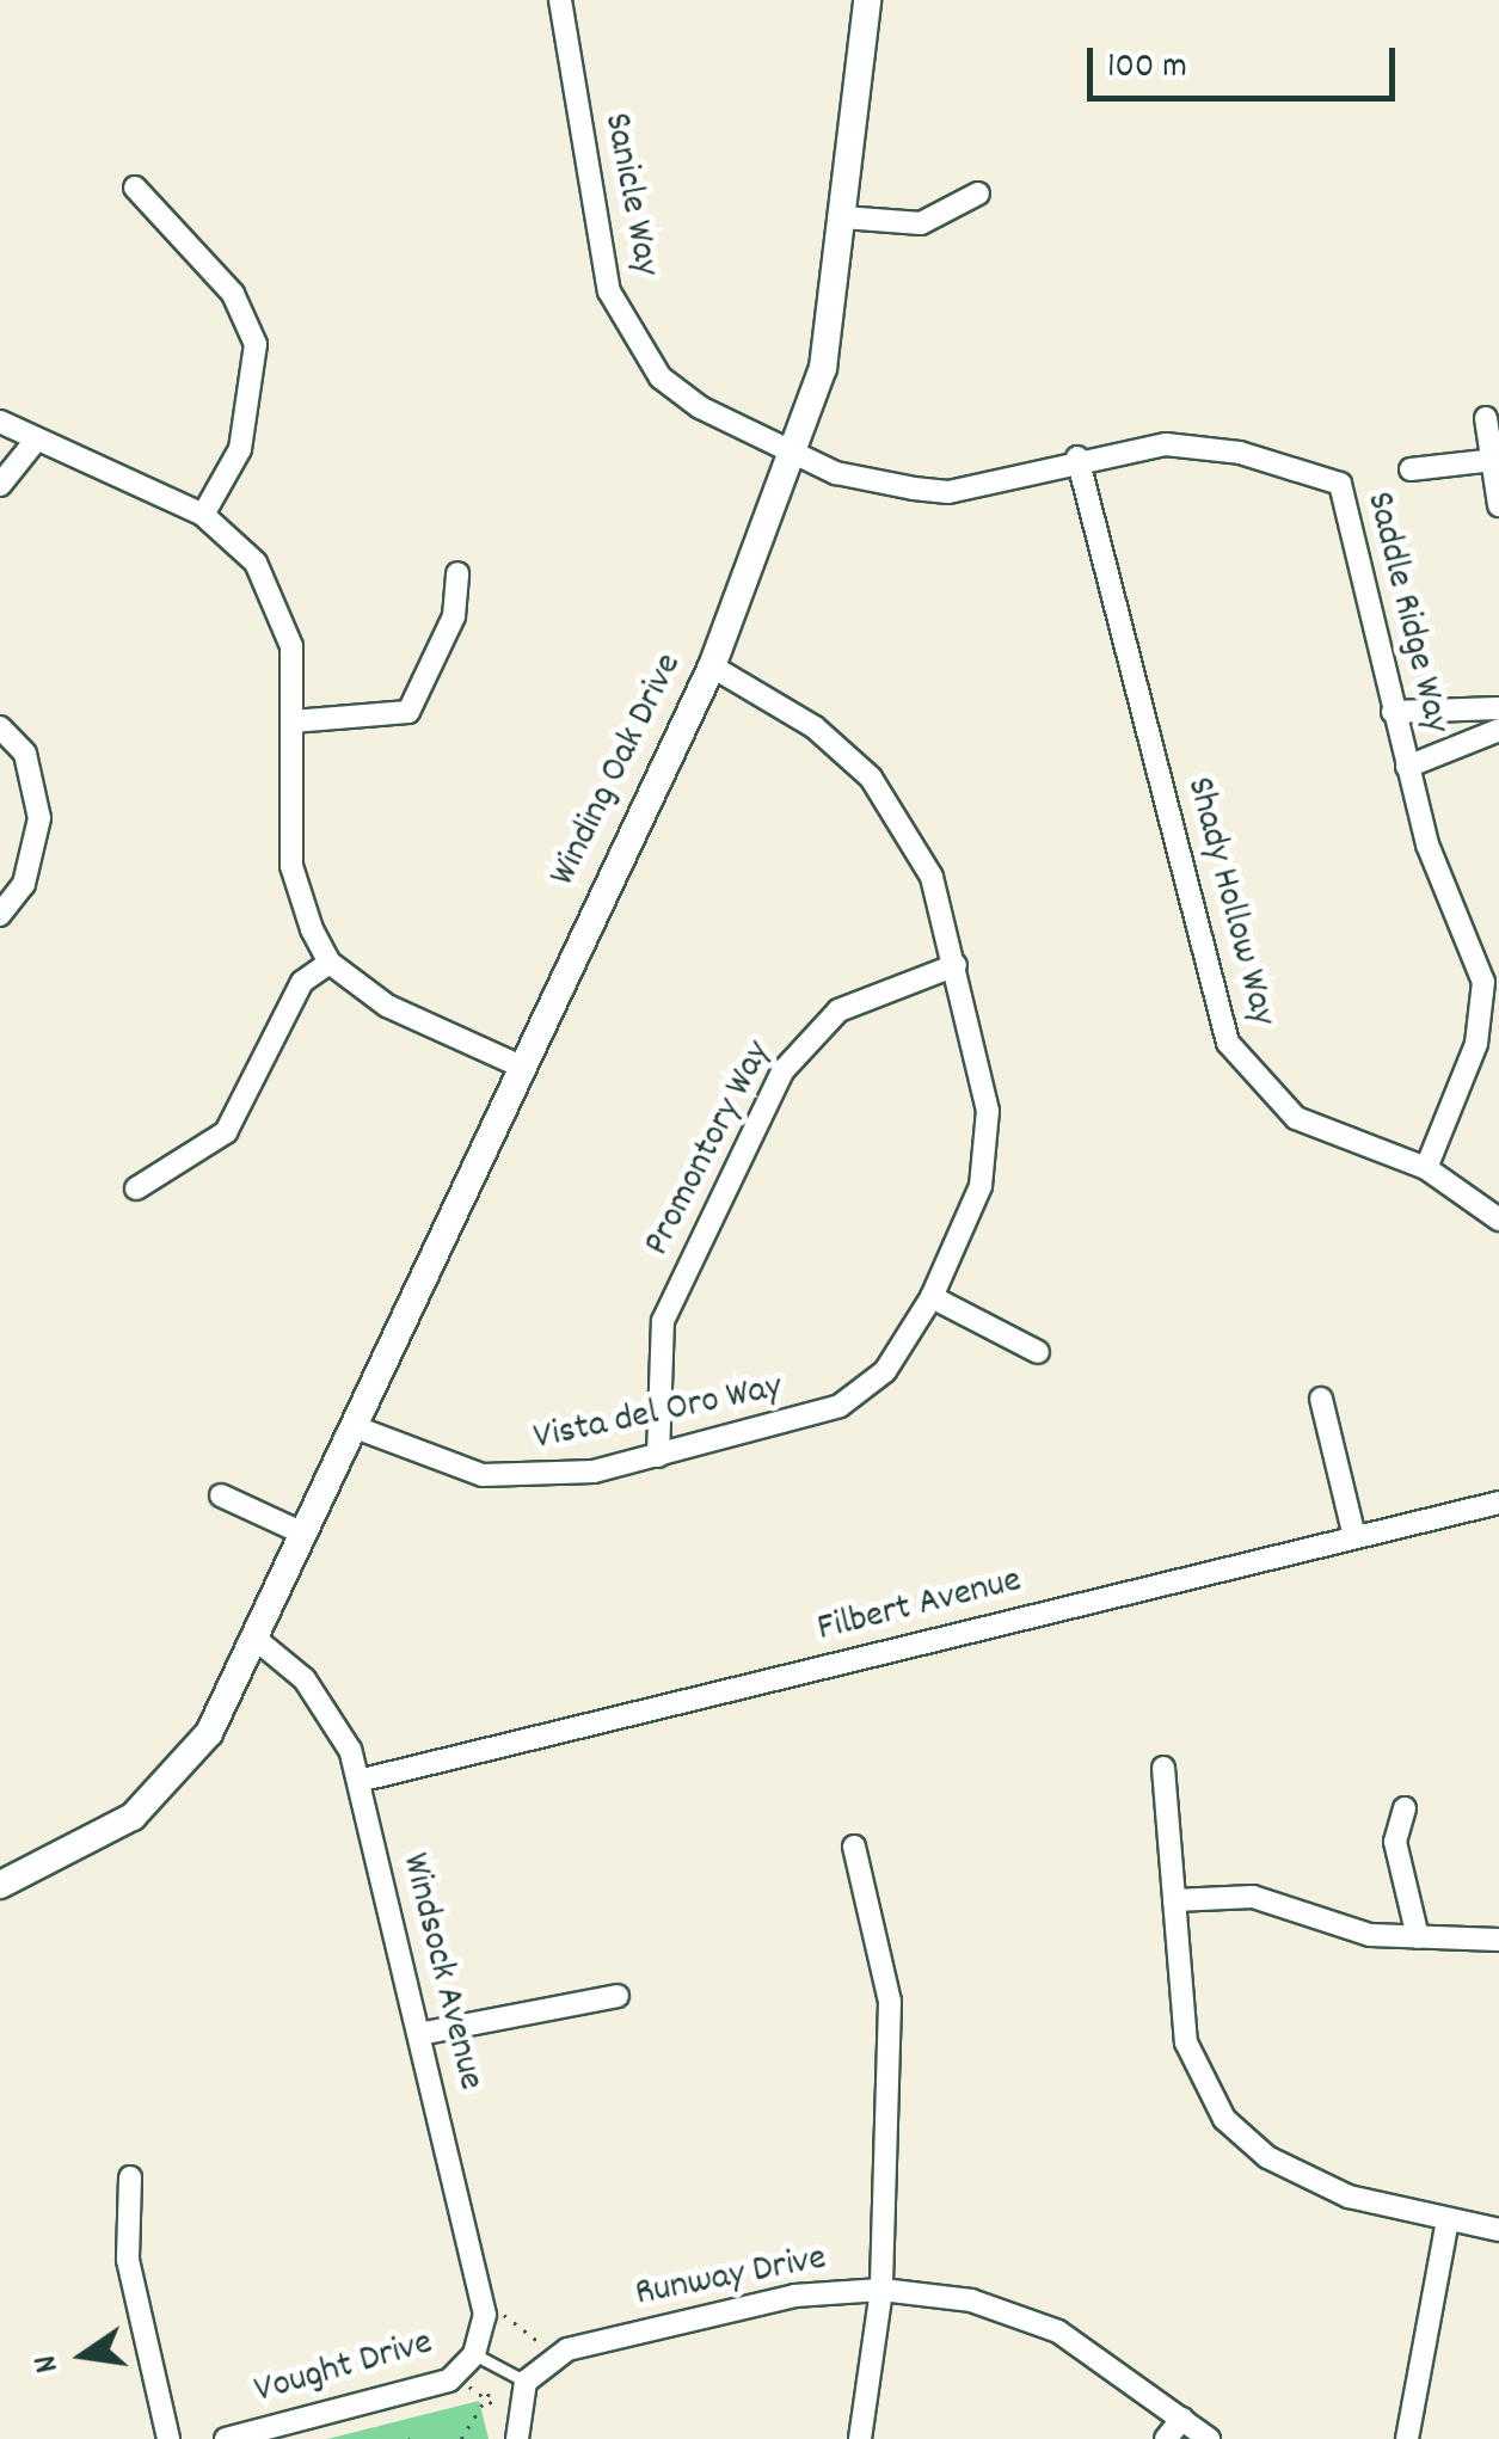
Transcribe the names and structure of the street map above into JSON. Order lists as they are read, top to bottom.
{
  "streets": {
    "street": [
      "Sanicle Way",
      "Saddle Ridge Way",
      "Winding Oak Drive",
      "Shady Hollow Way",
      "Promontory Way",
      "Vista del Oro Way",
      "Filbert Avenue",
      "Windsock Avenue",
      "Runway Drive",
      "Vought Drive"
    ]
  },
  "crossings": [
    ["Sanicle Way", "Saddle Ridge Way"],
    ["Sanicle Way", "Winding Oak Drive"],
    ["Saddle Ridge Way", "Winding Oak Drive"],
    ["Saddle Ridge Way", "Shady Hollow Way"],
    ["Winding Oak Drive", "Vista del Oro Way"],
    ["Winding Oak Drive", "Windsock Avenue"],
    ["Promontory Way", "Vista del Oro Way"],
    ["Filbert Avenue", "Windsock Avenue"],
    ["Windsock Avenue", "Vought Drive"]
  ],
  "scale_bar": "100 m",
  "north": "left"
}
